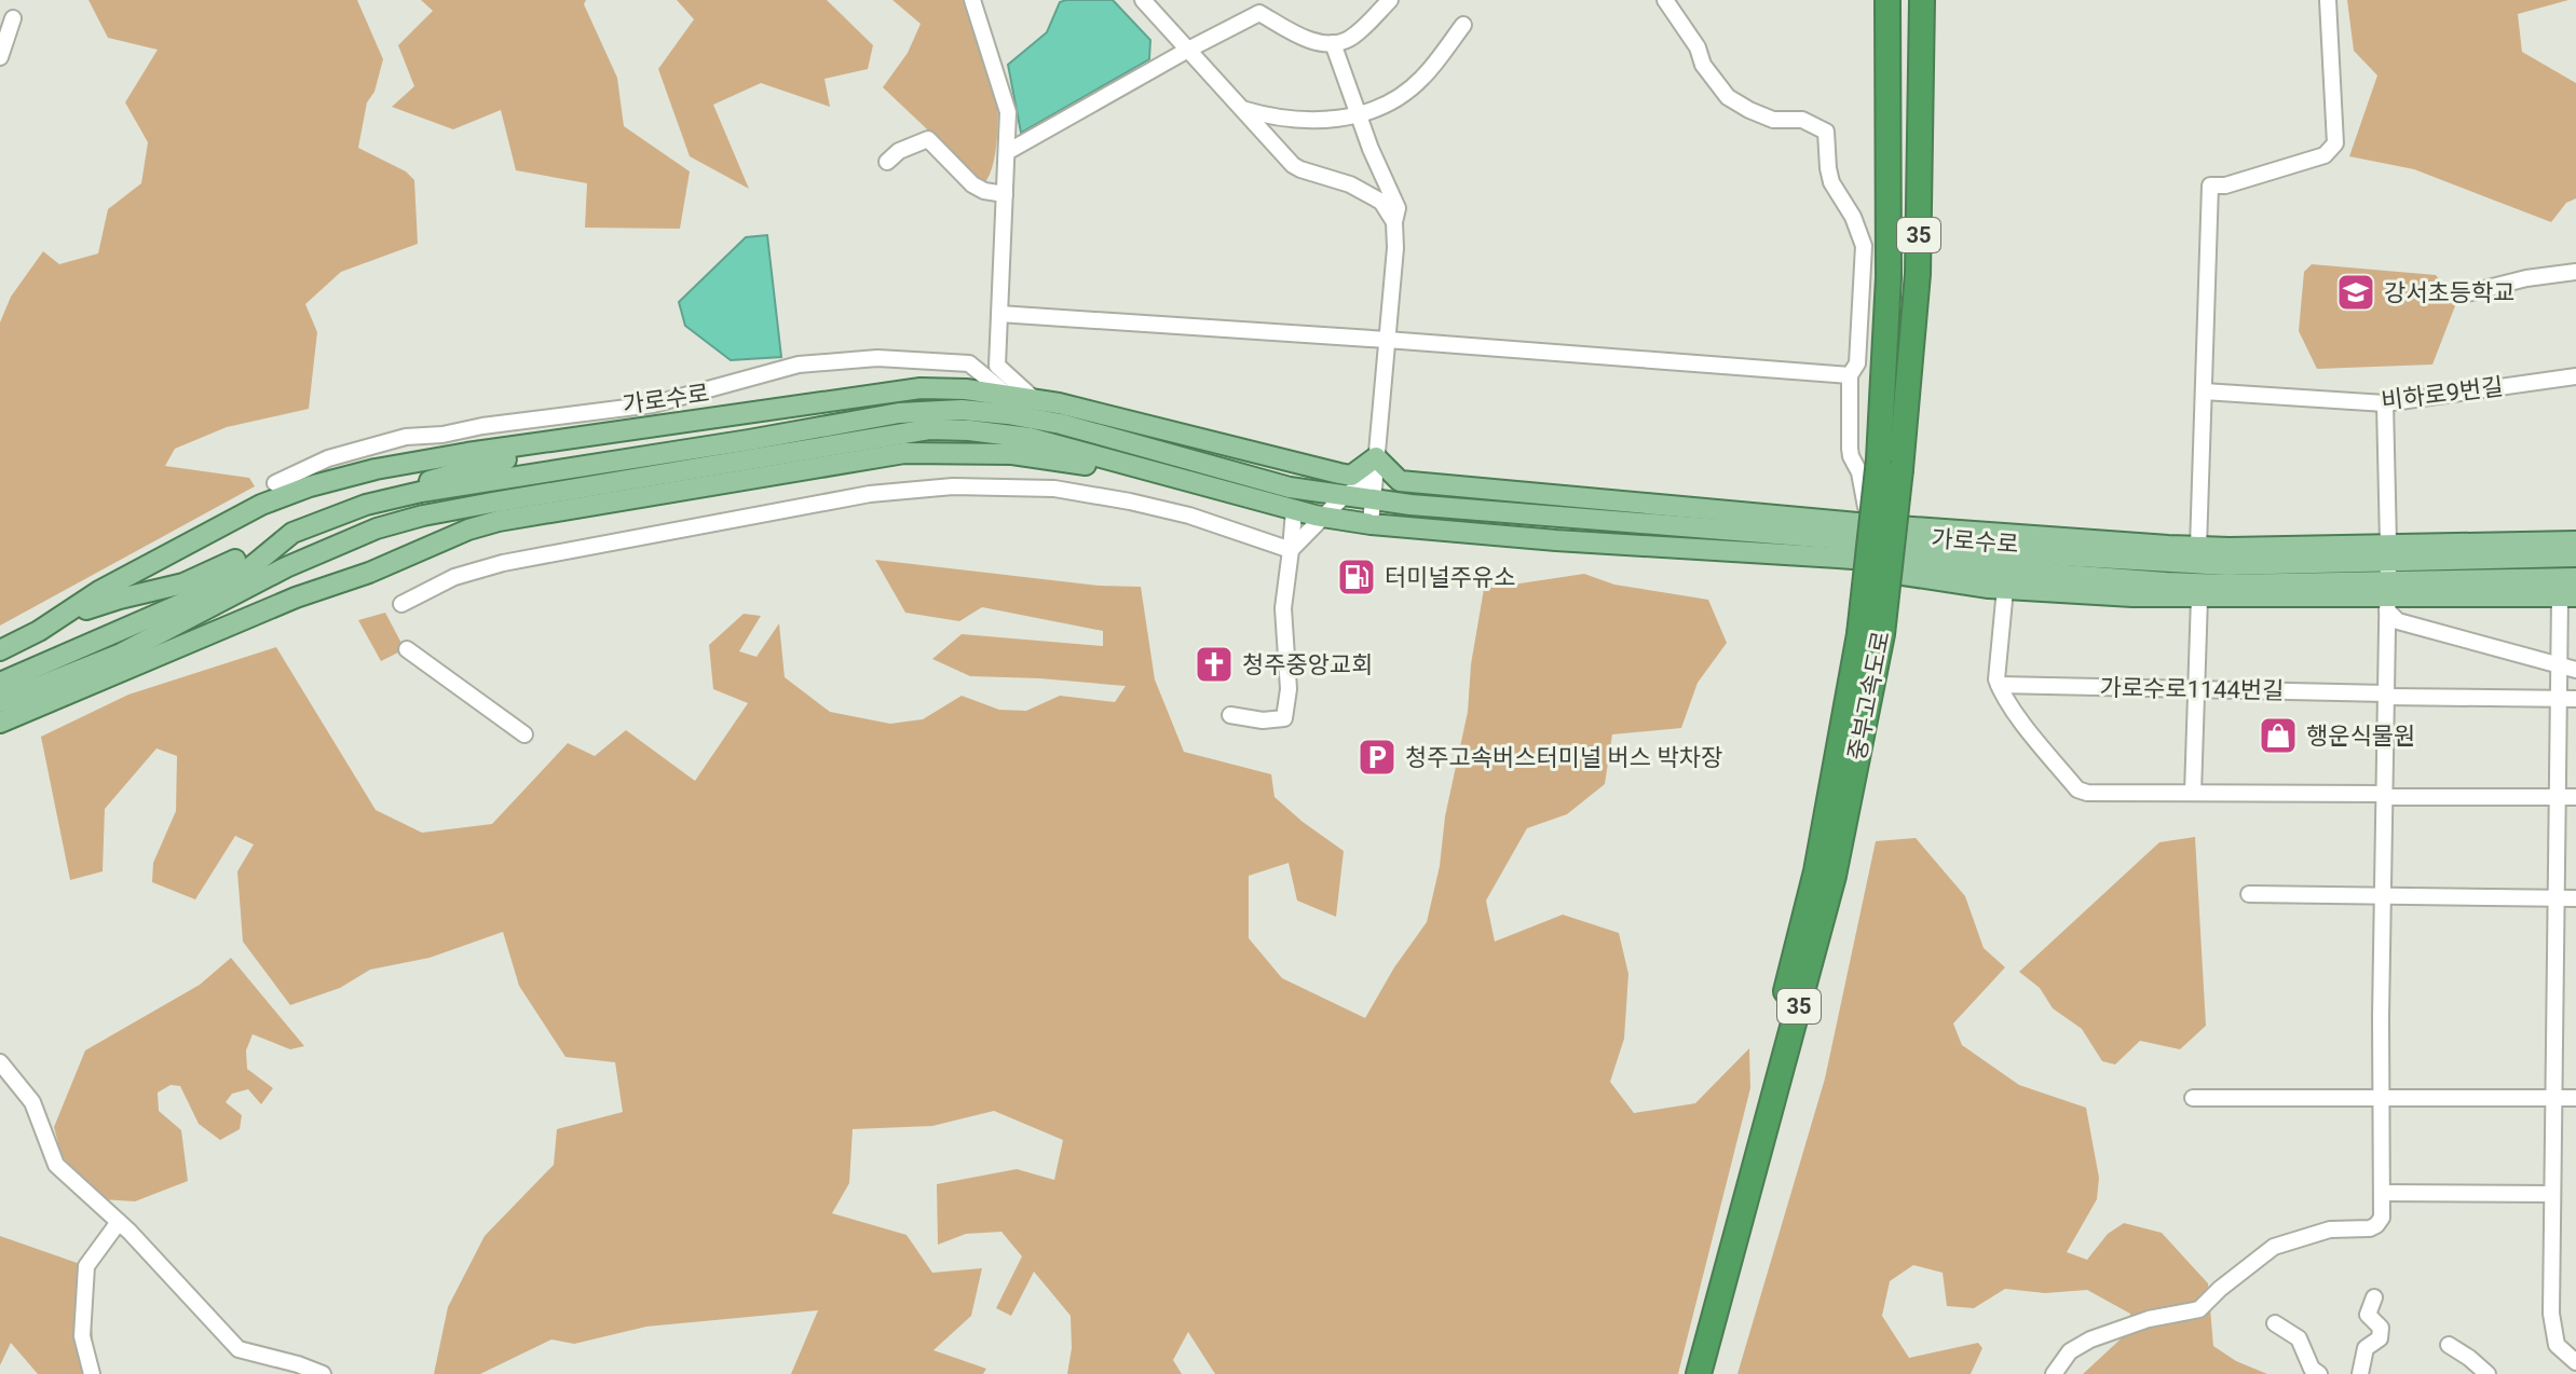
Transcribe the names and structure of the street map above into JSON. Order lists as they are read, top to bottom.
{
  "streets": {
    "highway": ["35", "중부고속도로"],
    "main road": ["가로수로"],
    "street": ["비하로9번길", "가로수로1144번길"]
  },
  "places": {
    "school or university": ["강서초등학교"],
    "fuel station": ["터미널주유소"],
    "church": ["청주중앙교회"],
    "shop": ["행운식물원"],
    "parking": ["청주고속버스터미널 버스 박차장"]
  }
}
